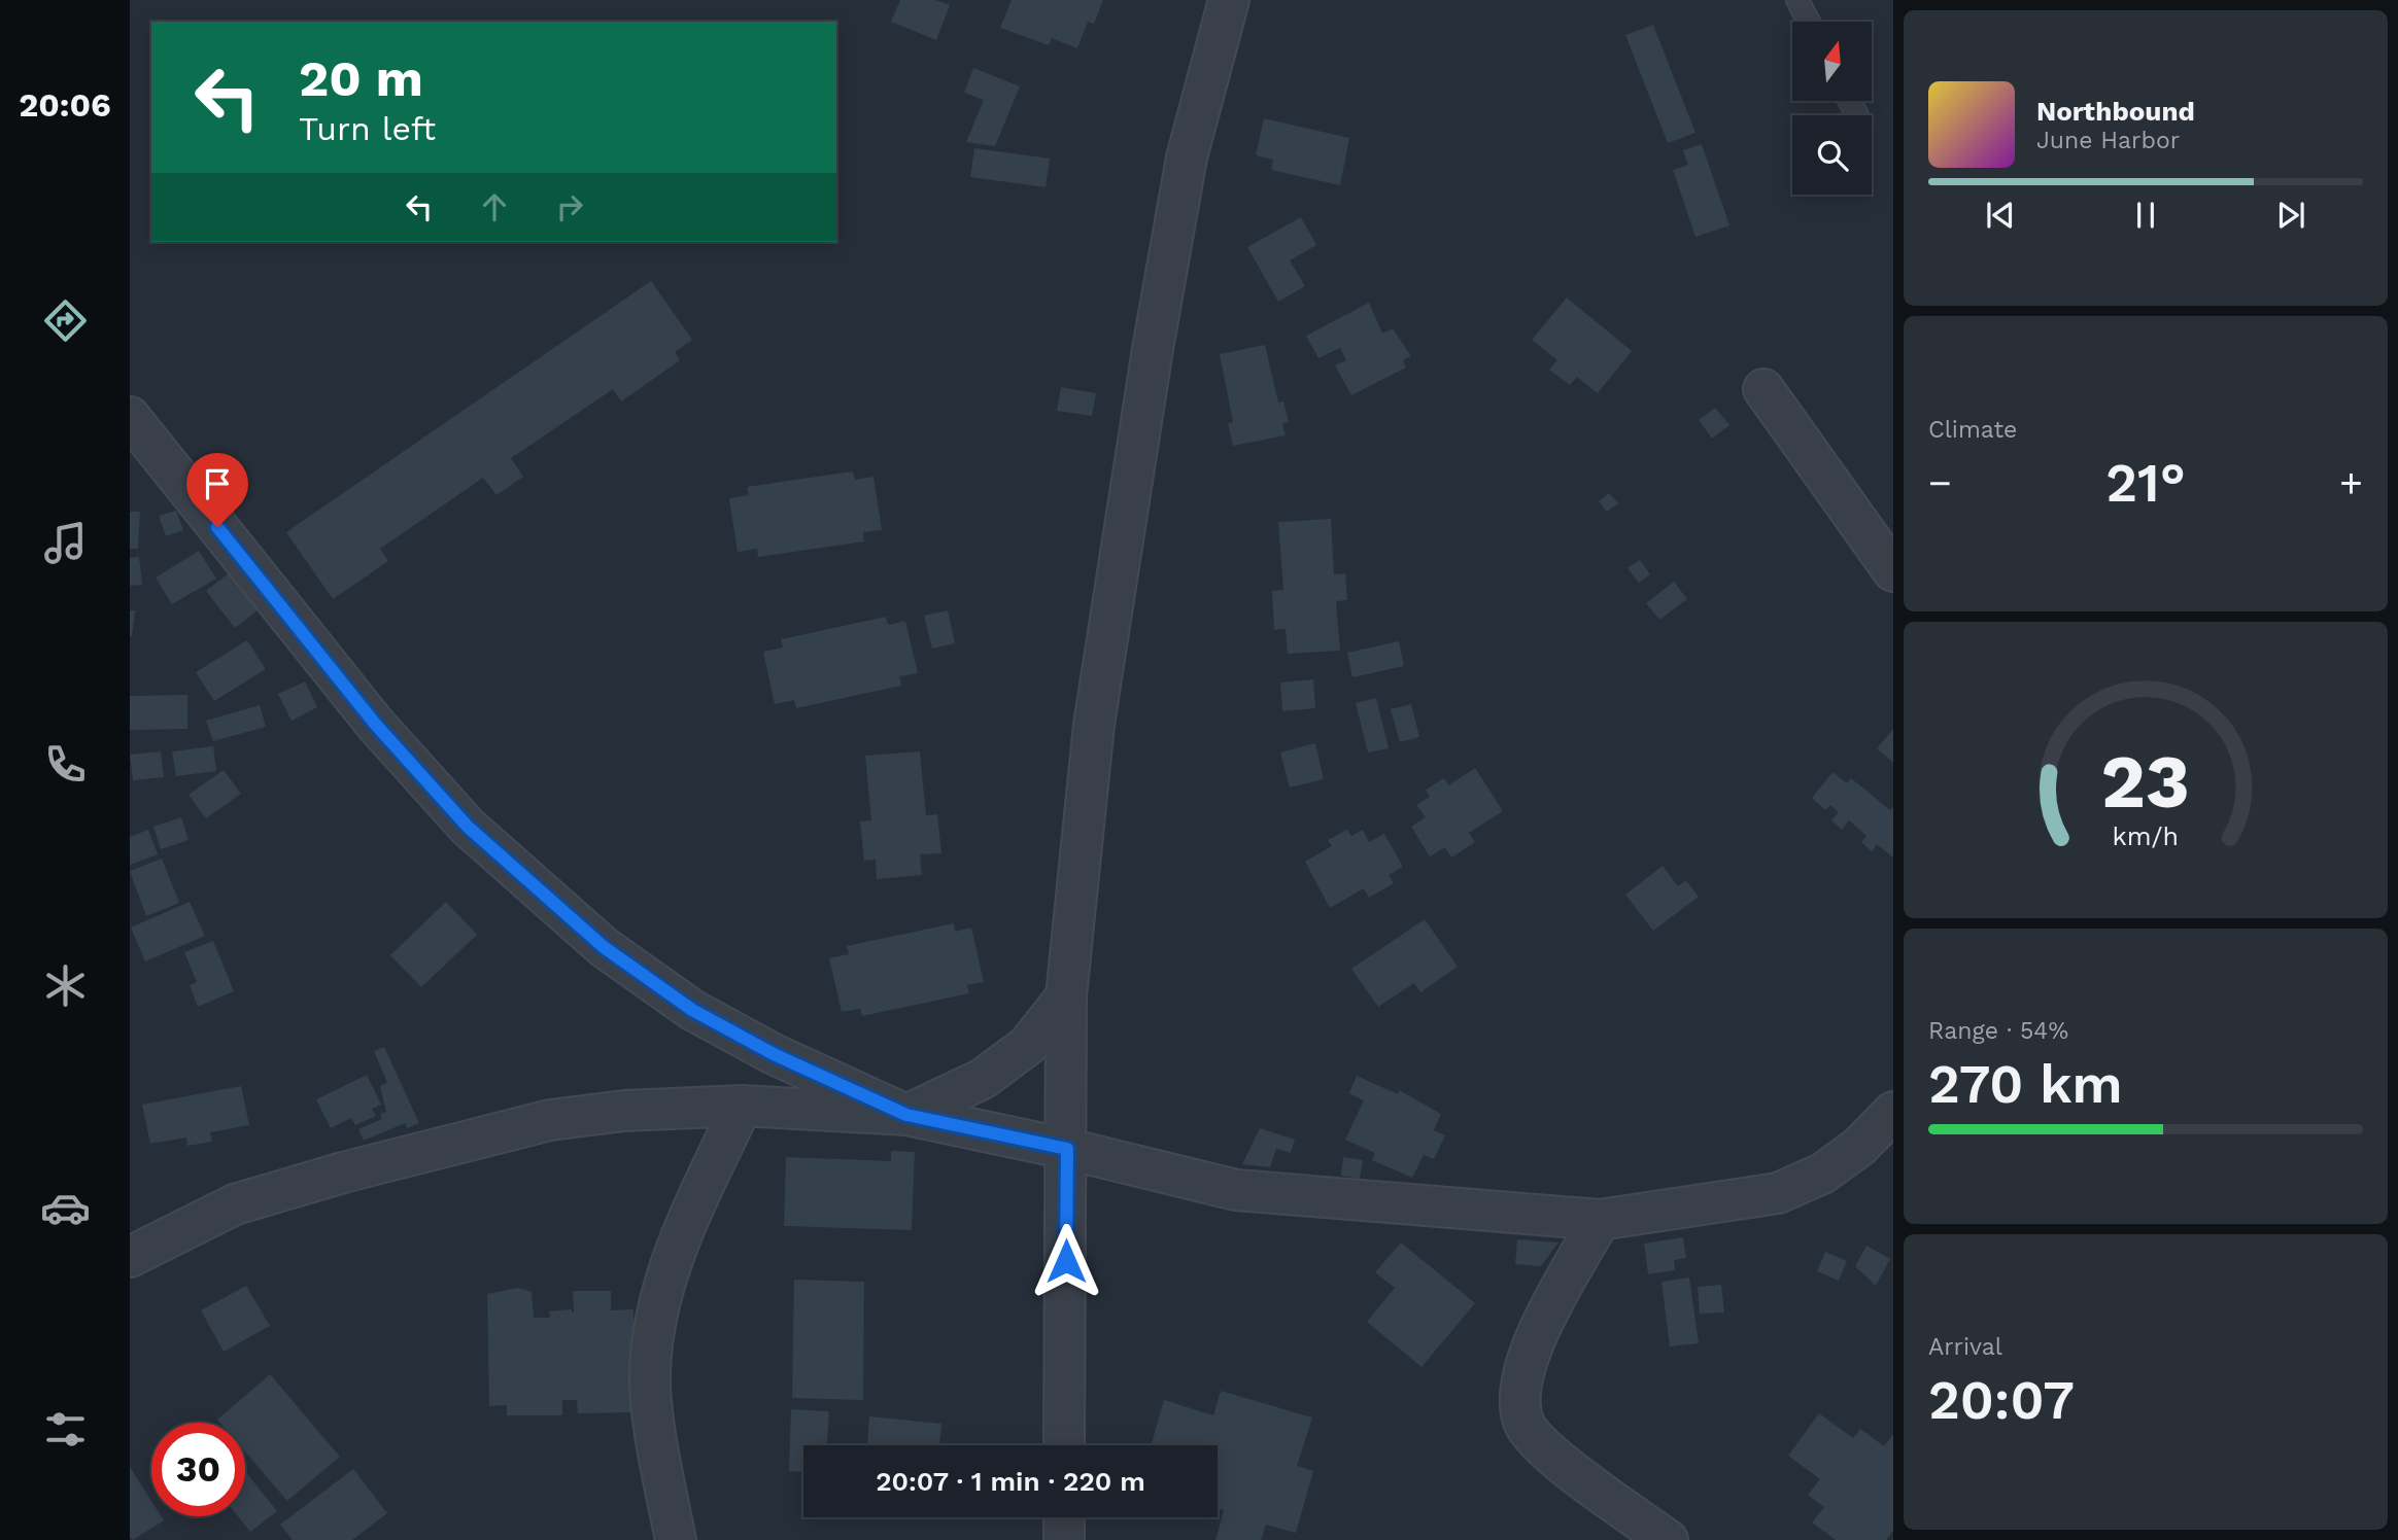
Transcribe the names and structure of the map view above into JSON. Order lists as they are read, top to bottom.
{
  "north": "top",
  "page": {
    "tabs": "20:06",
    "turn": ["20 m", "Turn left"],
    "song": ["Northbound", "June Harbor"],
    "tile": [
      "Climate",
      ["Range · 54%", "270 km"],
      ["Arrival", "20:07"]
    ],
    "heat": ["−", "21°", "+"],
    "limit": "30",
    "trip": "20:07 · 1 min · 220 m",
    "gauge": ["23", "km/h"]
  }
}
